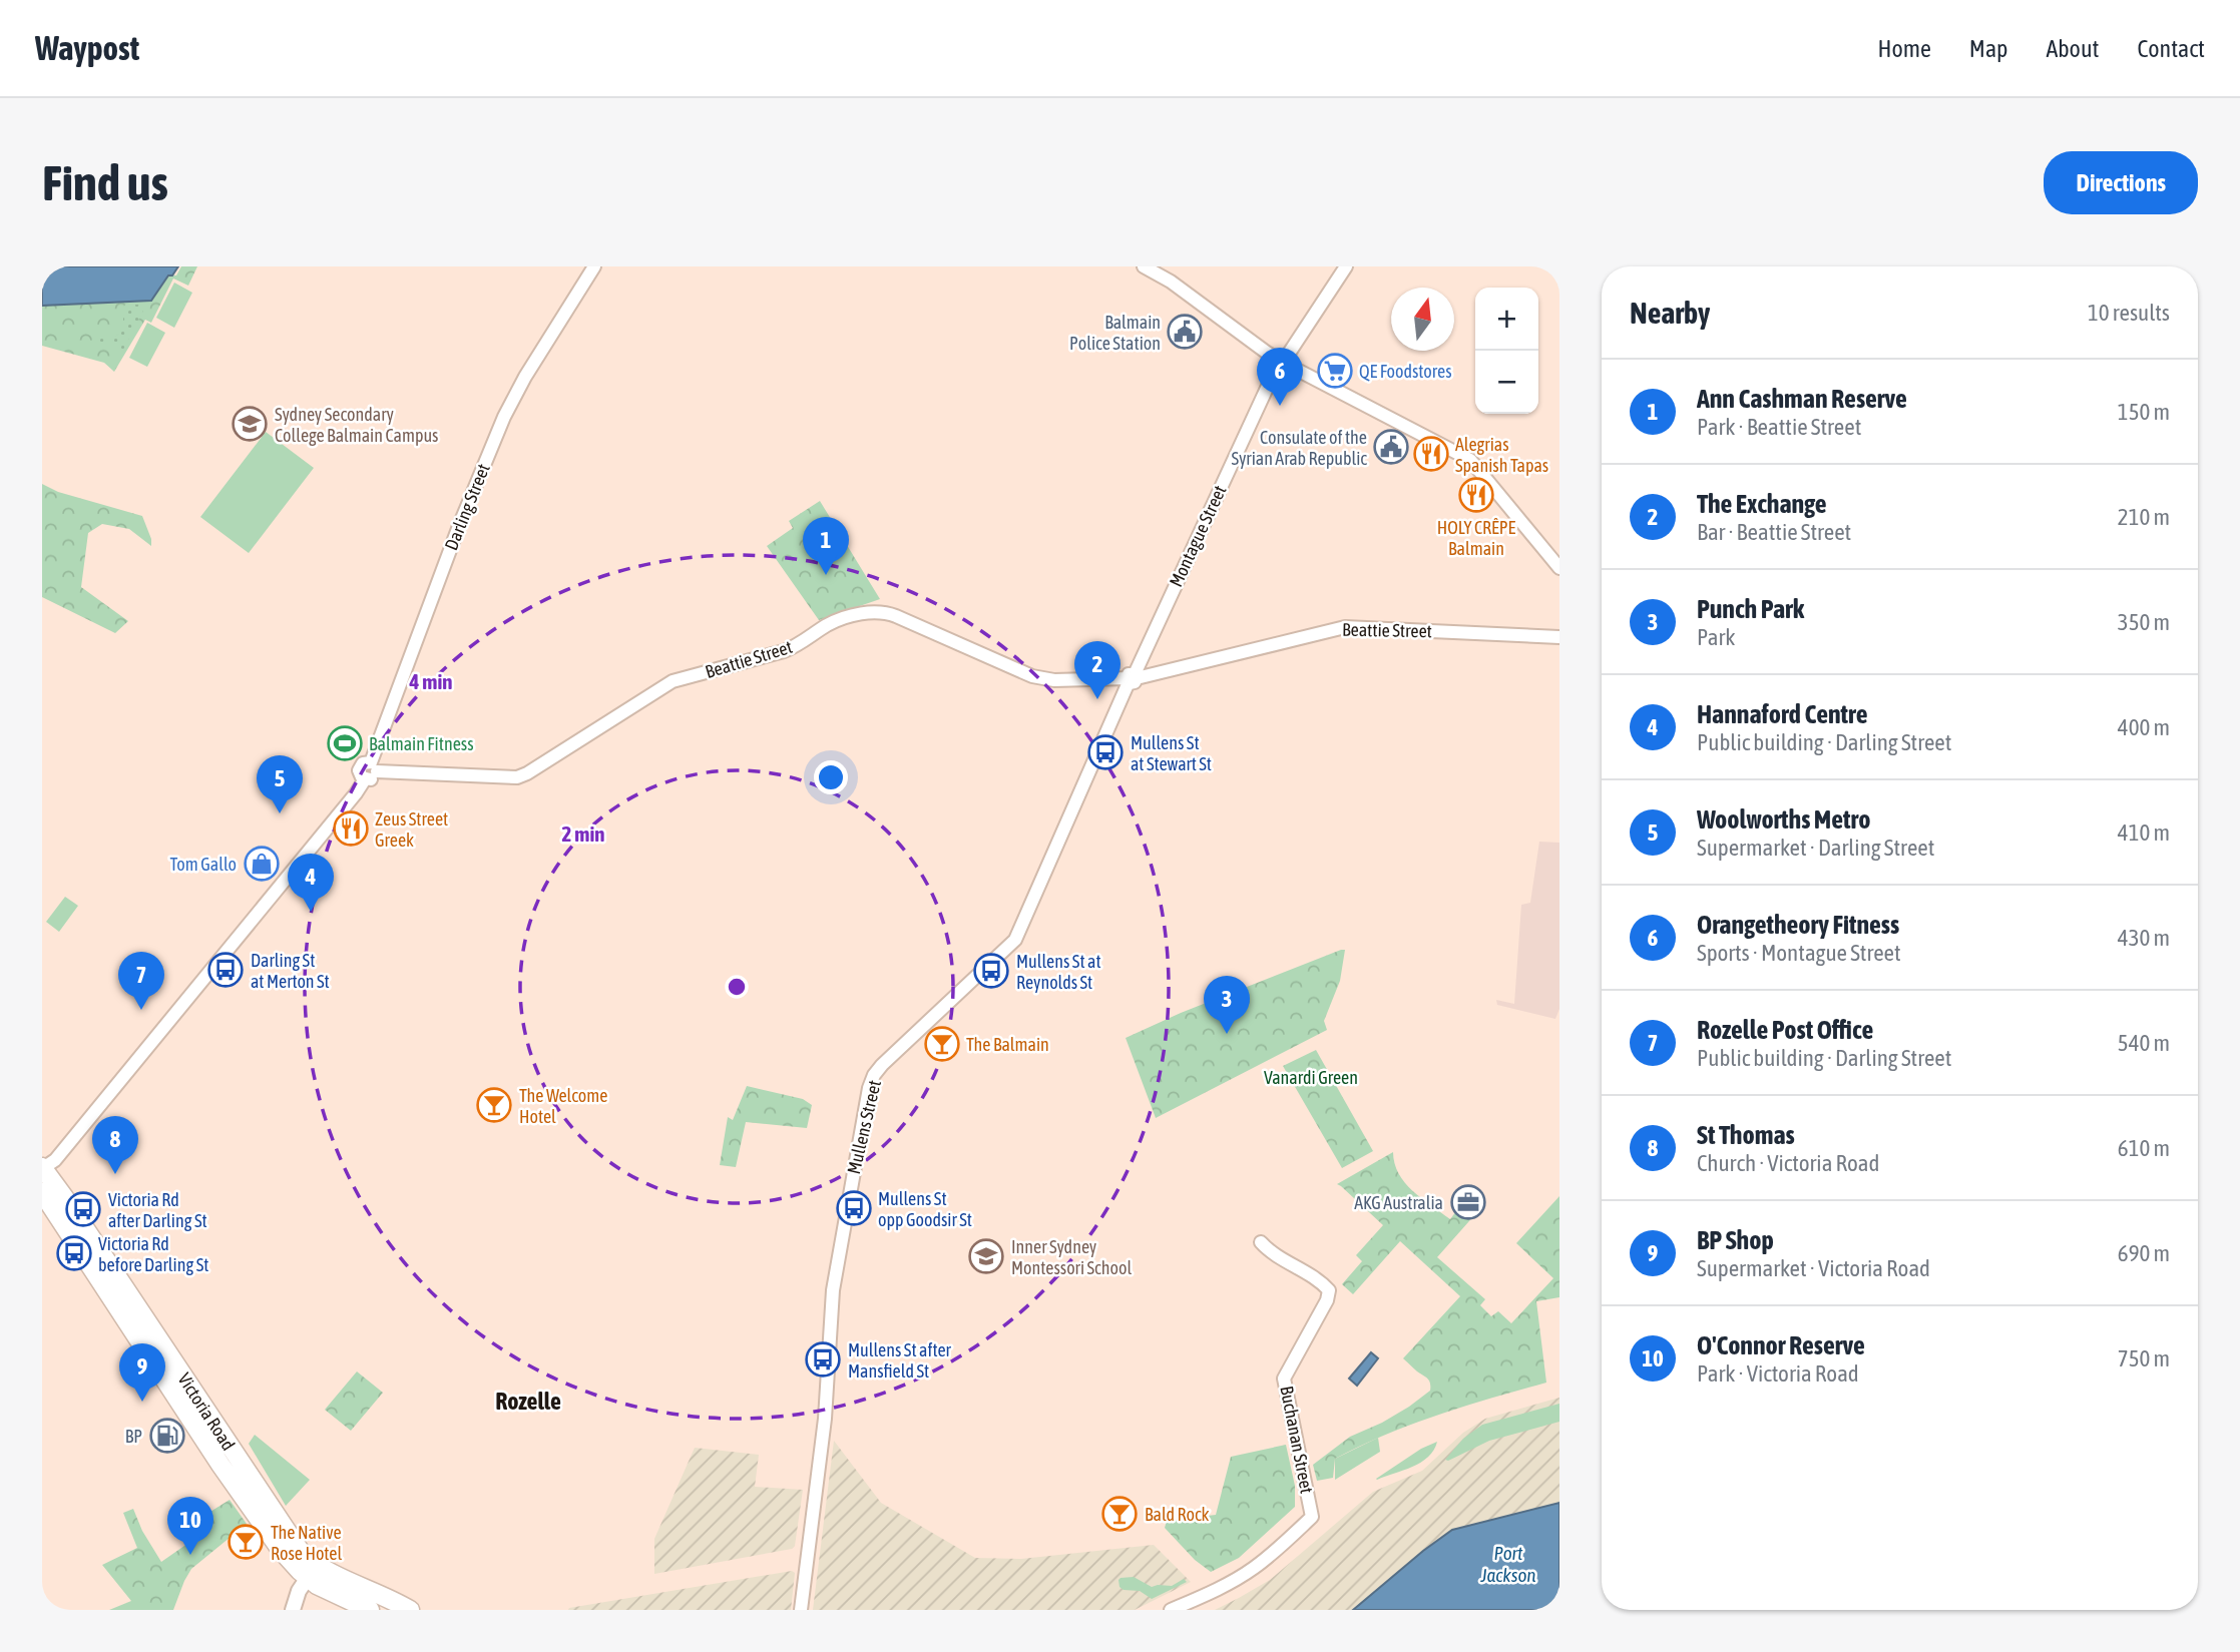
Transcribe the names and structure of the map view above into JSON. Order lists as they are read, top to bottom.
{
  "streets": {
    "highway": ["Victoria Road"],
    "street": [
      "Darling Street",
      "Montague Street",
      "Beattie Street",
      "Mullens Street",
      "Buchanan Street"
    ]
  },
  "crossings": [
    ["Darling Street", "Beattie Street"],
    ["Montague Street", "Beattie Street"],
    ["Montague Street", "Mullens Street"],
    ["Beattie Street", "Mullens Street"]
  ],
  "districts": ["Rozelle"],
  "water": ["Port Jackson"],
  "parks": ["Vanardi Green"],
  "places": {
    "public building": ["Balmain Police Station", "Consulate of the Syrian Arab Republic"],
    "supermarket": ["QE Foodstores"],
    "school or university": ["Sydney Secondary College Balmain Campus", "Inner Sydney Montessori School"],
    "restaurant": ["Alegrias Spanish Tapas", "HOLY CRÊPE Balmain", "Zeus Street Greek"],
    "sports": ["Balmain Fitness"],
    "bus stop": [
      "Mullens St at Stewart St",
      "Darling St at Merton St",
      "Mullens St at Reynolds St",
      "Mullens St opp Goodsir St",
      "Victoria Rd after Darling St",
      "Victoria Rd before Darling St",
      "Mullens St after Mansfield St"
    ],
    "shop": ["Tom Gallo"],
    "bar": [
      "The Balmain",
      "The Welcome Hotel",
      "Bald Rock",
      "The Native Rose Hotel"
    ],
    "office": ["AKG Australia"],
    "fuel station": ["BP"]
  },
  "north": "top",
  "page": {
    "header": "Waypost",
    "nav": [
      "Home",
      "Map",
      "About",
      "Contact"
    ],
    "buttons": "Directions",
    "title": "Find us",
    "heading": ["Nearby", "10 results"],
    "map_buttons": ["+", "−"],
    "pins": [
      "6",
      "1",
      "2",
      "5",
      "4",
      "7",
      "3",
      "8",
      "9",
      "10"
    ],
    "list": [
      {
        "mark": "1",
        "name": "Ann Cashman Reserve",
        "note": "Park · Beattie Street",
        "value": "150 m"
      },
      {
        "mark": "2",
        "name": "The Exchange",
        "note": "Bar · Beattie Street",
        "value": "210 m"
      },
      {
        "mark": "3",
        "name": "Punch Park",
        "note": "Park",
        "value": "350 m"
      },
      {
        "mark": "4",
        "name": "Hannaford Centre",
        "note": "Public building · Darling Street",
        "value": "400 m"
      },
      {
        "mark": "5",
        "name": "Woolworths Metro",
        "note": "Supermarket · Darling Street",
        "value": "410 m"
      },
      {
        "mark": "6",
        "name": "Orangetheory Fitness",
        "note": "Sports · Montague Street",
        "value": "430 m"
      },
      {
        "mark": "7",
        "name": "Rozelle Post Office",
        "note": "Public building · Darling Street",
        "value": "540 m"
      },
      {
        "mark": "8",
        "name": "St Thomas",
        "note": "Church · Victoria Road",
        "value": "610 m"
      },
      {
        "mark": "9",
        "name": "BP Shop",
        "note": "Supermarket · Victoria Road",
        "value": "690 m"
      },
      {
        "mark": "10",
        "name": "O'Connor Reserve",
        "note": "Park · Victoria Road",
        "value": "750 m"
      }
    ]
  },
  "rings": ["4 min", "2 min"]
}
